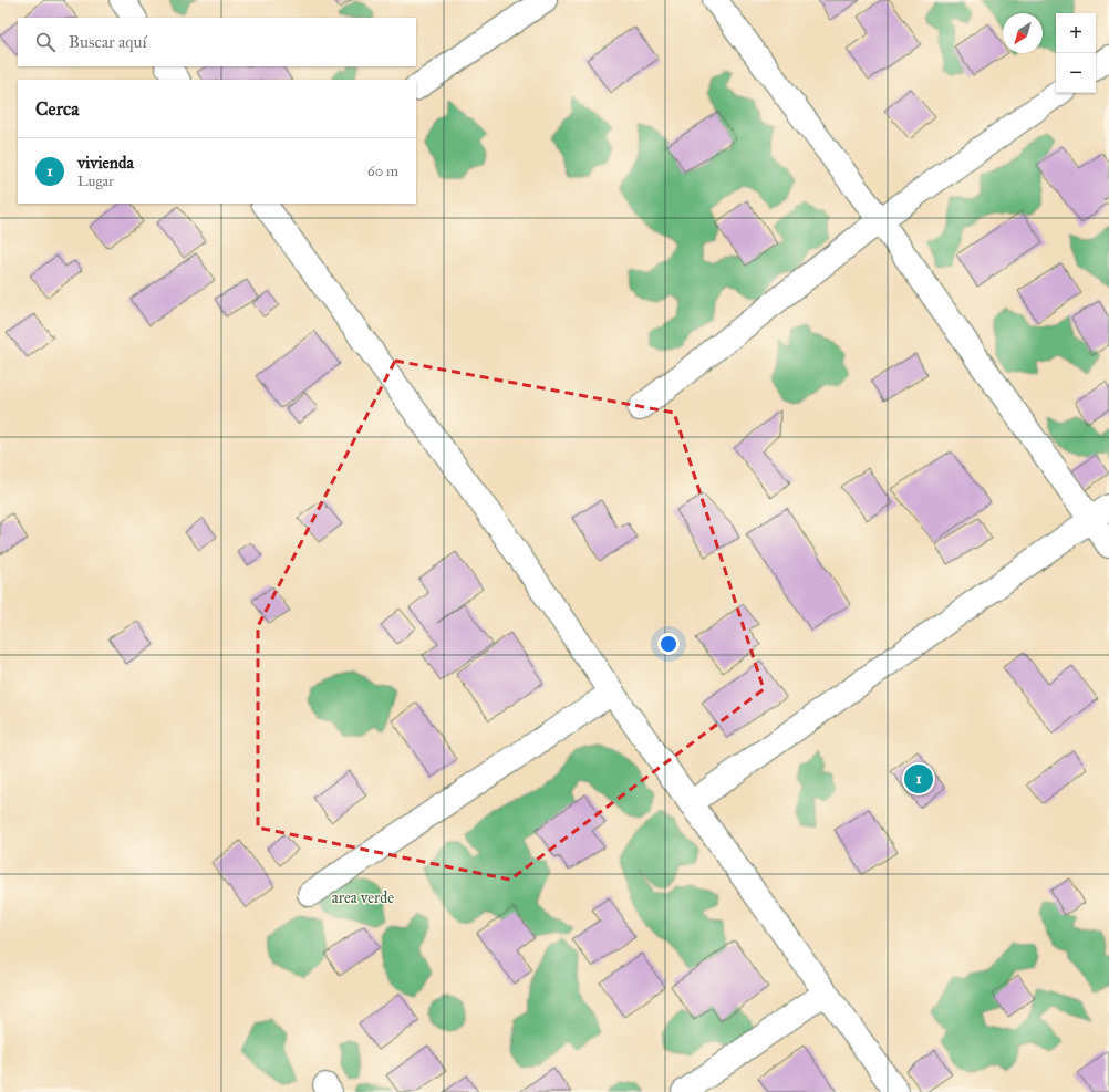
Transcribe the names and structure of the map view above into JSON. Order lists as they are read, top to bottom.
{
  "parks": ["area verde"],
  "north": "bottom left",
  "page": {
    "map_buttons": ["+", "−"],
    "search": "Buscar aquí",
    "heading": "Cerca",
    "list": [
      {
        "mark": "1",
        "name": "vivienda",
        "note": "Lugar",
        "value": "60 m"
      }
    ],
    "pins": "1"
  }
}
